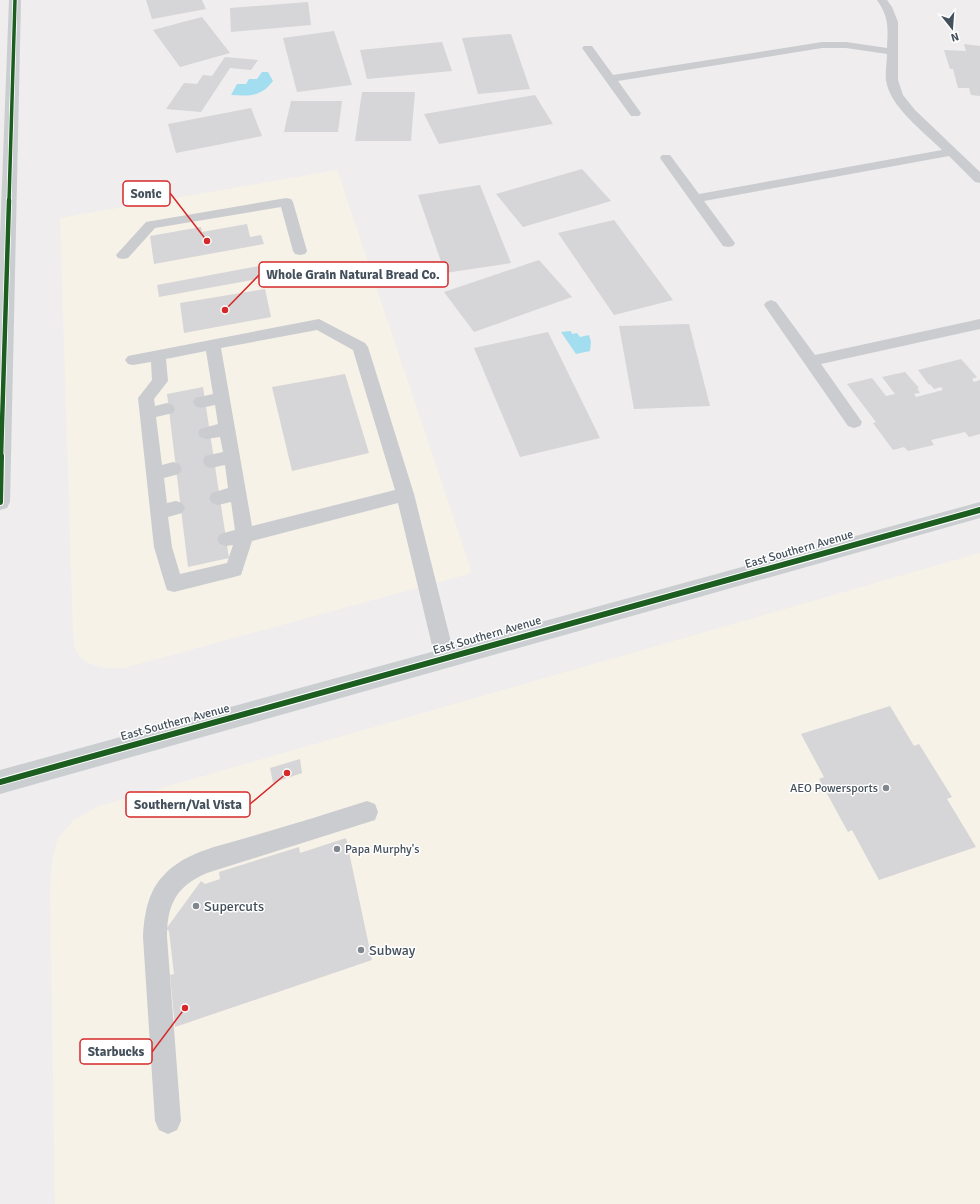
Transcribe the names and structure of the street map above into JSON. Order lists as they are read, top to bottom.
{
  "streets": {
    "main road": ["East Southern Avenue"]
  },
  "places": [
    "Sonic",
    "Whole Grain Natural Bread Co.",
    "Southern/Val Vista",
    "AEO Powersports",
    "Papa Murphy's",
    "Supercuts",
    "Subway",
    "Starbucks"
  ],
  "north": "bottom"
}
